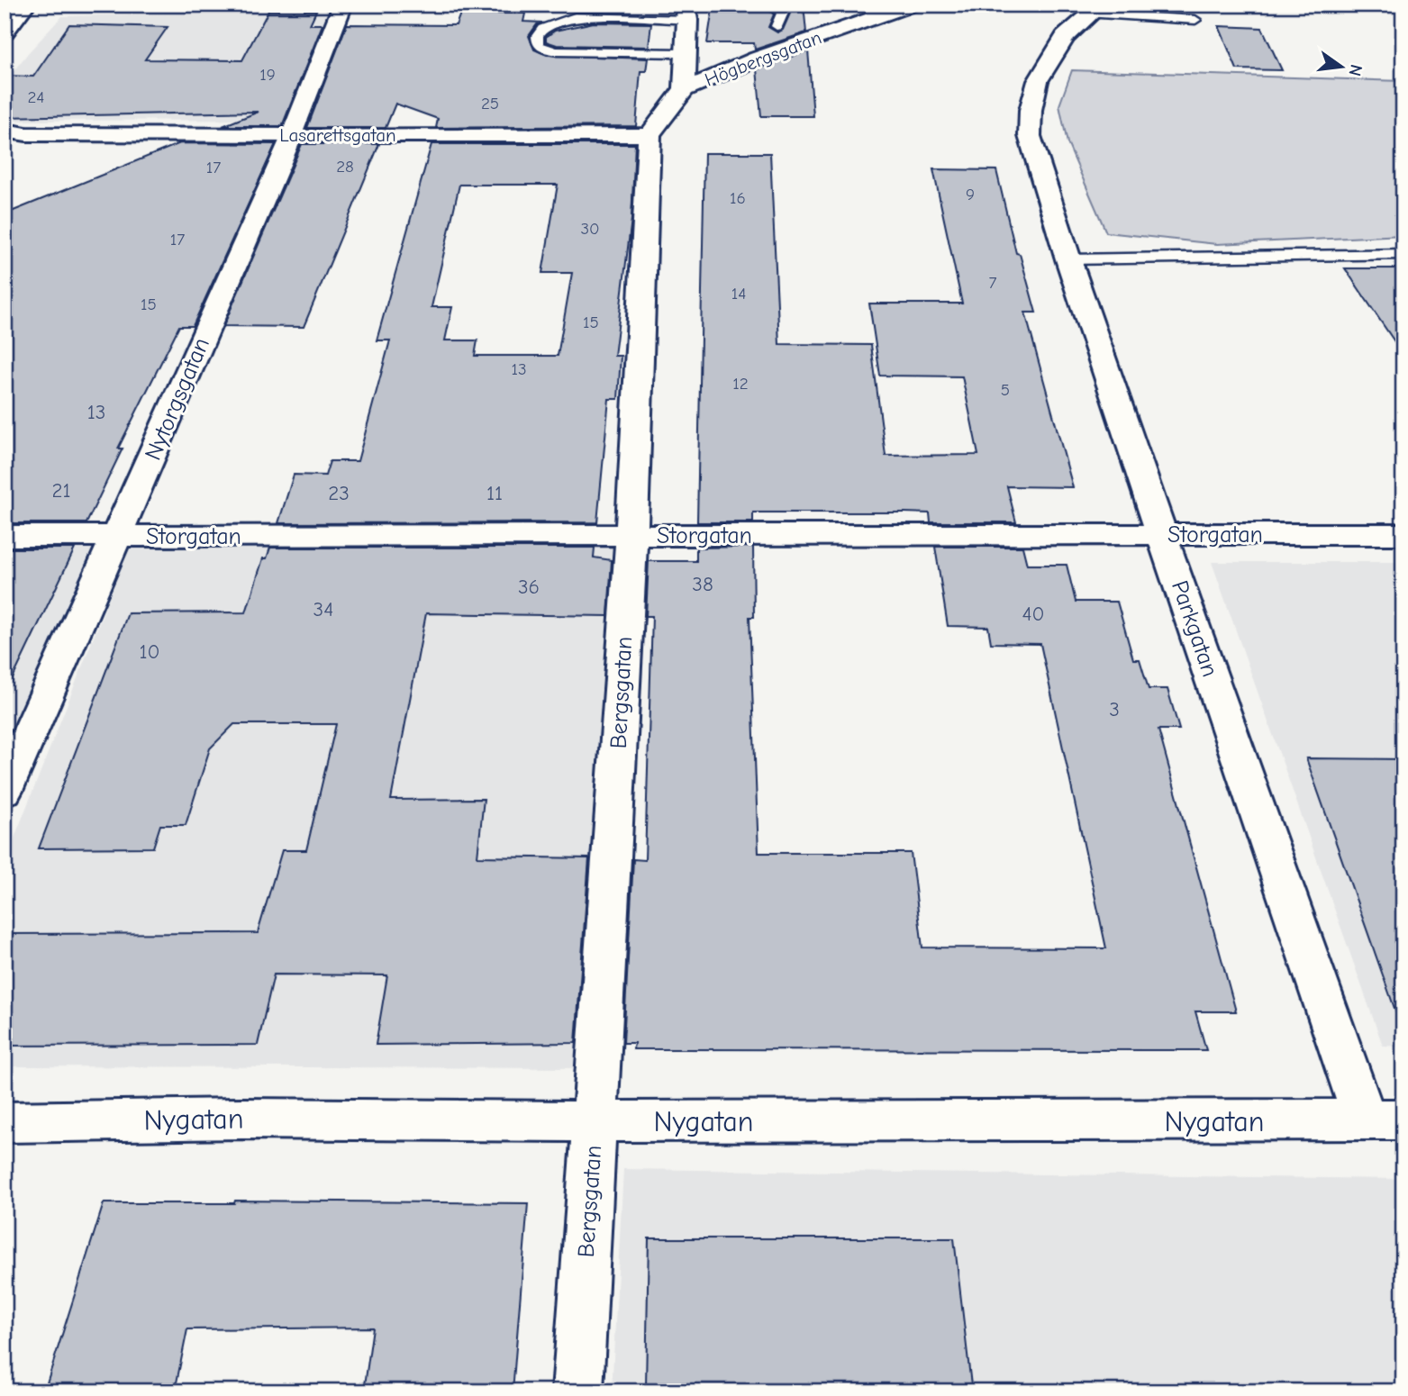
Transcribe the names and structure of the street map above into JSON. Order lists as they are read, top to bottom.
{
  "streets": {
    "main road": [
      "Högbergsgatan",
      "Lasarettsgatan",
      "Nytorgsgatan",
      "Storgatan",
      "Parkgatan",
      "Bergsgatan",
      "Nygatan"
    ]
  },
  "crossings": [
    ["Lasarettsgatan", "Nytorgsgatan"],
    ["Lasarettsgatan", "Bergsgatan"],
    ["Nytorgsgatan", "Storgatan"],
    ["Storgatan", "Parkgatan"],
    ["Storgatan", "Bergsgatan"],
    ["Parkgatan", "Nygatan"],
    ["Bergsgatan", "Nygatan"]
  ],
  "house_numbers": [
    "19",
    "24",
    "25",
    "28",
    "17",
    "9",
    "16",
    "30",
    "17",
    "7",
    "14",
    "15",
    "15",
    "13",
    "12",
    "5",
    "13",
    "21",
    "23",
    "11",
    "38",
    "36",
    "34",
    "40",
    "10",
    "3"
  ],
  "north": "right"
}
